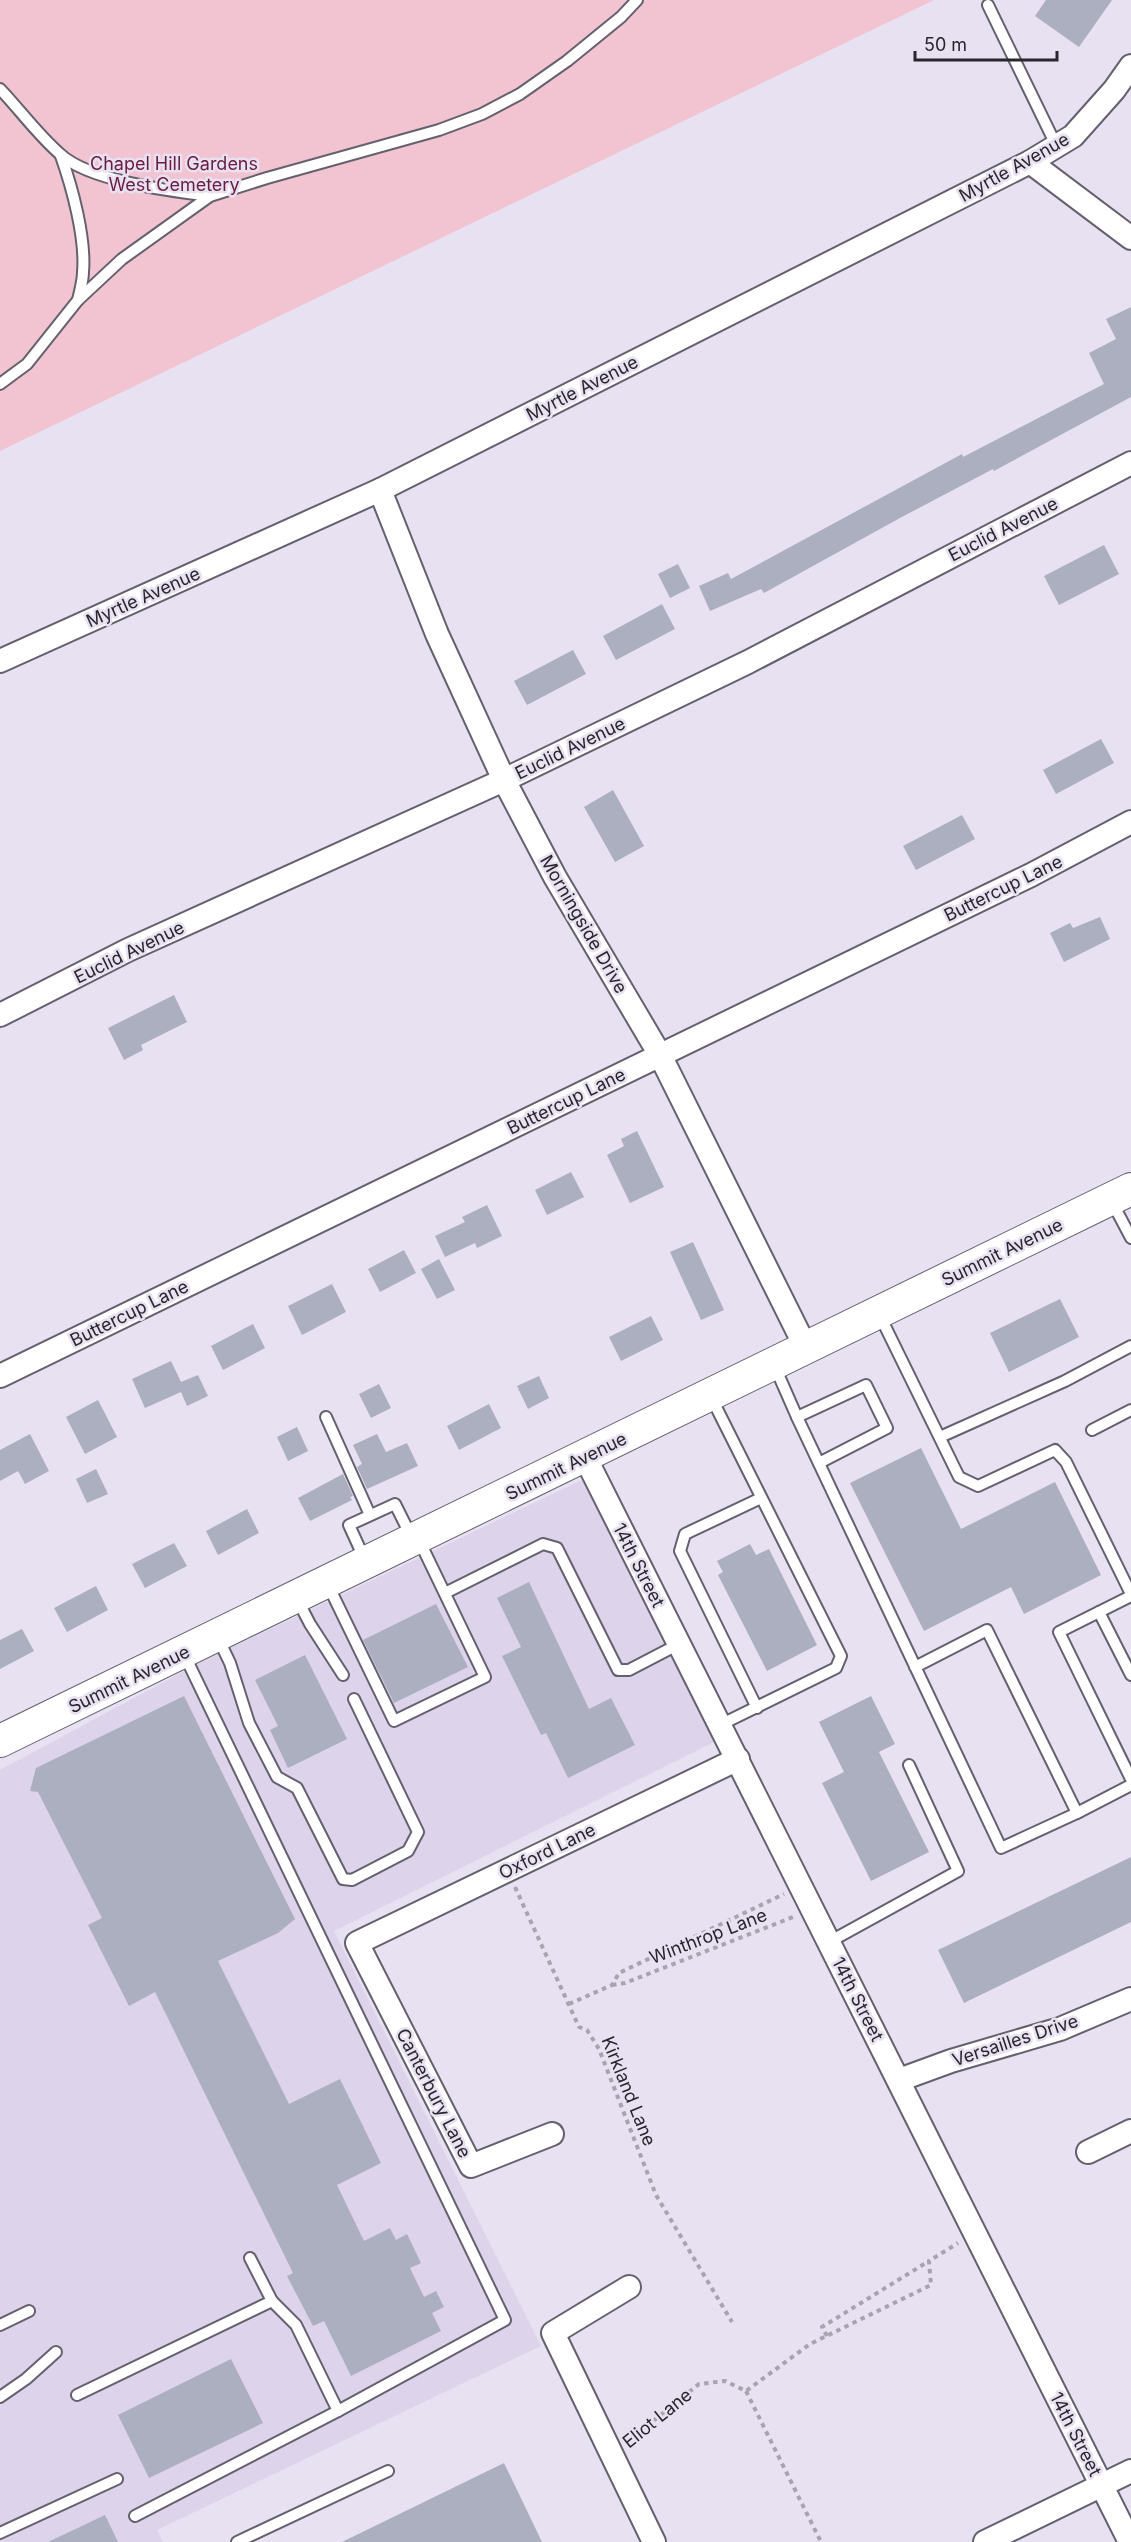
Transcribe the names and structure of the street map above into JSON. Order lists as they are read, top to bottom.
{
  "streets": {
    "main road": ["Summit Avenue"],
    "street": [
      "Myrtle Avenue",
      "Euclid Avenue",
      "Buttercup Lane",
      "Morningside Drive",
      "14th Street",
      "Oxford Lane",
      "Versailles Drive",
      "Canterbury Lane"
    ],
    "path": ["Winthrop Lane", "Kirkland Lane", "Eliot Lane"]
  },
  "crossings": [
    ["Myrtle Avenue", "Morningside Drive"],
    ["Euclid Avenue", "Morningside Drive"],
    ["Buttercup Lane", "Morningside Drive"],
    ["Morningside Drive", "Summit Avenue"],
    ["Summit Avenue", "14th Street"],
    ["14th Street", "Oxford Lane"],
    ["14th Street", "Winthrop Lane"],
    ["14th Street", "Versailles Drive"],
    ["Oxford Lane", "Kirkland Lane"],
    ["Oxford Lane", "Canterbury Lane"],
    ["Winthrop Lane", "Kirkland Lane"]
  ],
  "parks": ["Chapel Hill Gardens West Cemetery"],
  "scale_bar": "50 m"
}
